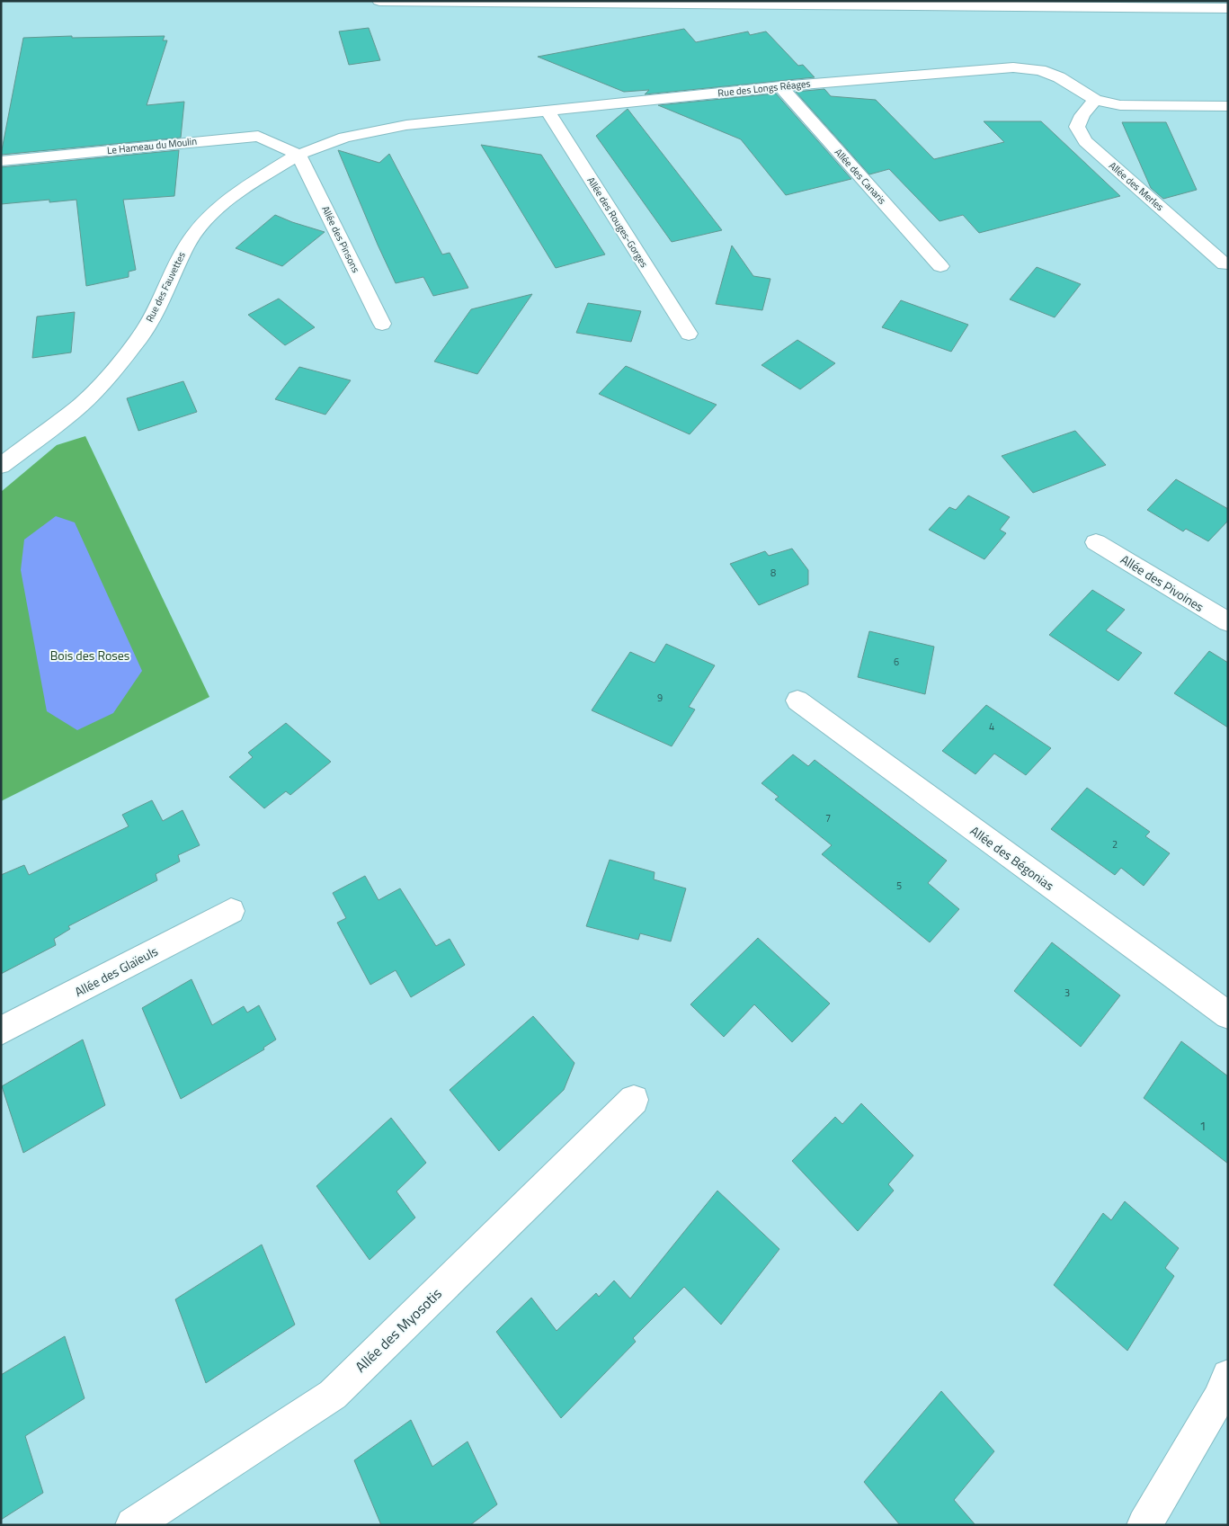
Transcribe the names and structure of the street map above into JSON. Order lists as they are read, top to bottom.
{
  "streets": {
    "street": [
      "Rue des Longs Réages",
      "Le Hameau du Moulin",
      "Allée des Canaris",
      "Allée des Merles",
      "Allée des Rouges-Gorges",
      "Allée des Pinsons",
      "Rue des Fauvettes",
      "Allée des Pivoines",
      "Allée des Bégonias",
      "Allée des Glaïeuls",
      "Allée des Myosotis"
    ]
  },
  "crossings": [
    ["Rue des Longs Réages", "Le Hameau du Moulin"],
    ["Rue des Longs Réages", "Allée des Canaris"],
    ["Rue des Longs Réages", "Allée des Merles"],
    ["Rue des Longs Réages", "Allée des Rouges-Gorges"],
    ["Rue des Longs Réages", "Allée des Pinsons"],
    ["Rue des Longs Réages", "Rue des Fauvettes"],
    ["Le Hameau du Moulin", "Allée des Pinsons"],
    ["Le Hameau du Moulin", "Rue des Fauvettes"],
    ["Allée des Pinsons", "Rue des Fauvettes"]
  ],
  "parks": ["Bois des Roses"],
  "house_numbers": [
    "8",
    "6",
    "9",
    "4",
    "7",
    "2",
    "5",
    "3",
    "1"
  ]
}
